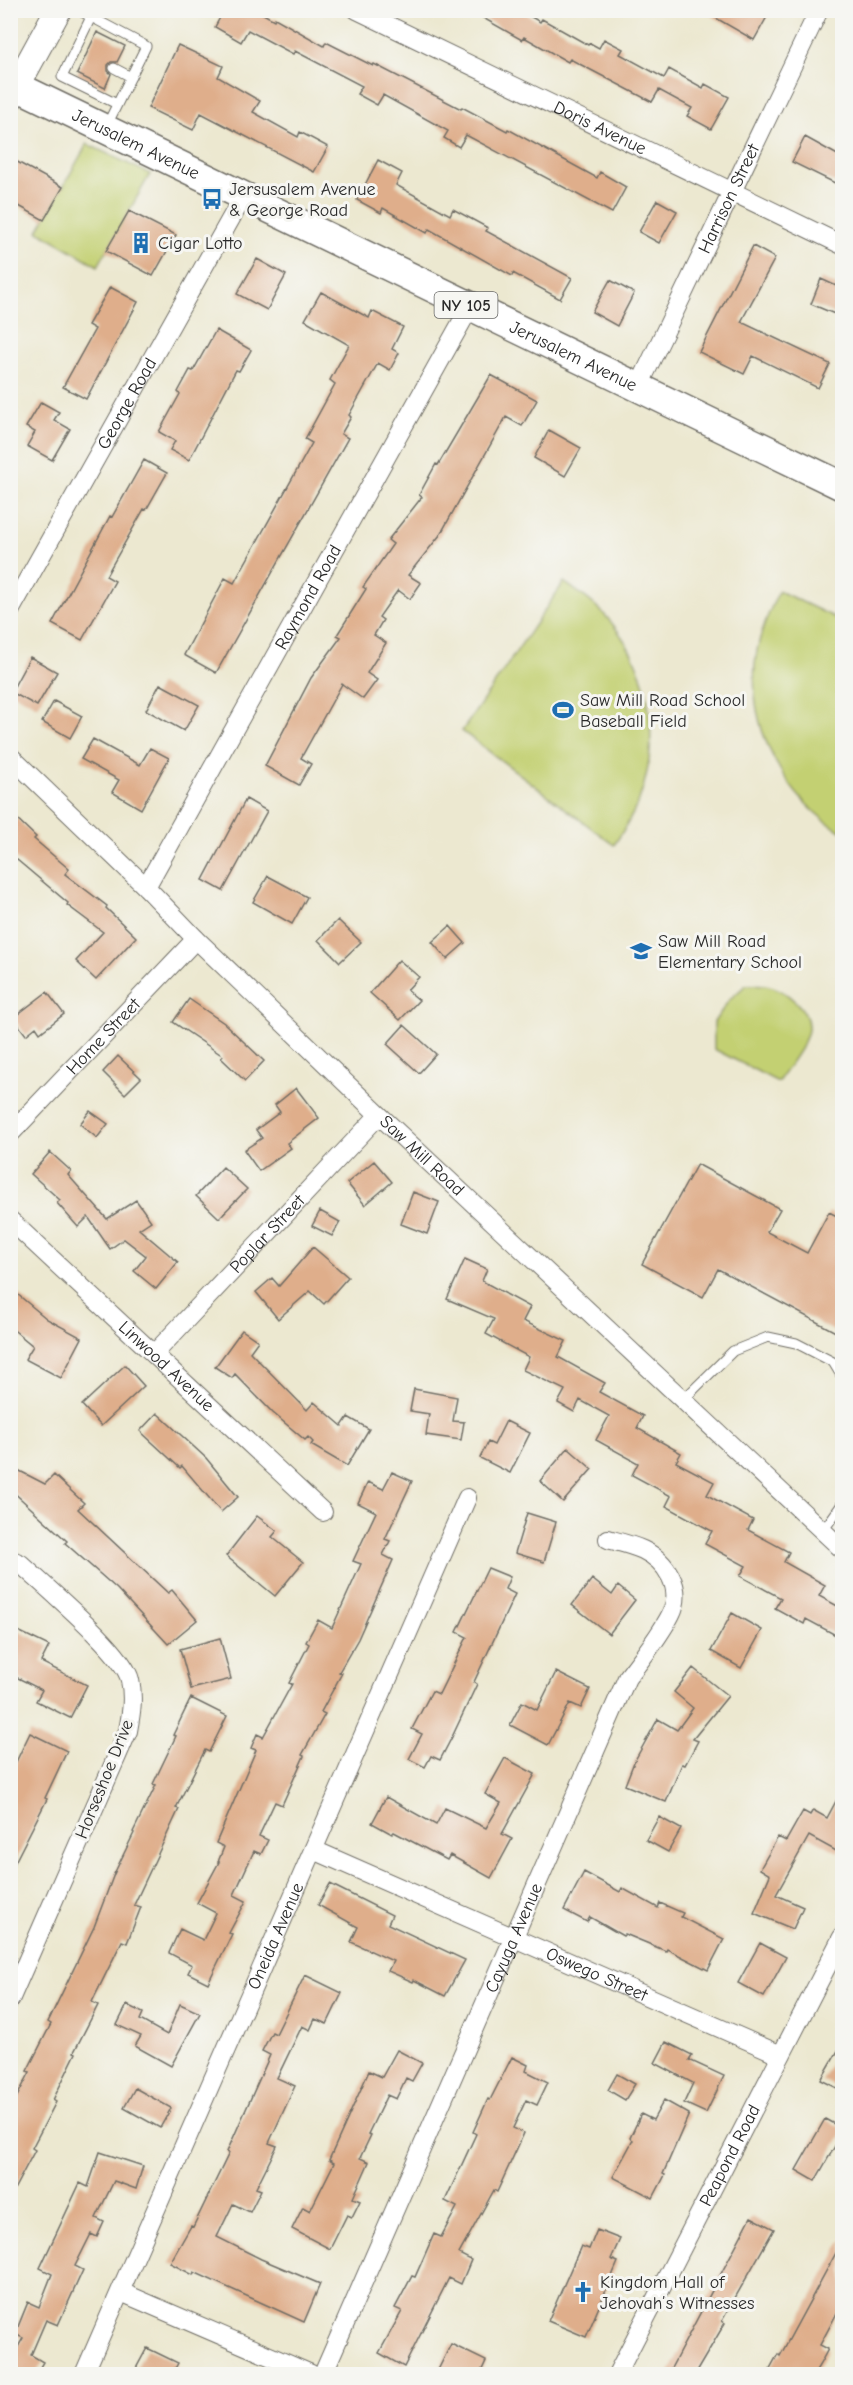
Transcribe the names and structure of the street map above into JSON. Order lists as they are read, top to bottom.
{
  "streets": {
    "main road": ["Jerusalem Avenue", "NY 105"],
    "street": [
      "Doris Avenue",
      "Harrison Street",
      "George Road",
      "Raymond Road",
      "Home Street",
      "Saw Mill Road",
      "Poplar Street",
      "Linwood Avenue",
      "Horseshoe Drive",
      "Oneida Avenue",
      "Cayuga Avenue",
      "Oswego Street",
      "Peapond Road"
    ]
  },
  "crossings": [
    ["Doris Avenue", "Harrison Street"],
    ["Jerusalem Avenue", "Harrison Street"],
    ["Jerusalem Avenue", "George Road"],
    ["Jerusalem Avenue", "Raymond Road"],
    ["Raymond Road", "Saw Mill Road"],
    ["Home Street", "Saw Mill Road"],
    ["Saw Mill Road", "Poplar Street"],
    ["Poplar Street", "Linwood Avenue"],
    ["Oneida Avenue", "Oswego Street"],
    ["Cayuga Avenue", "Oswego Street"],
    ["Oswego Street", "Peapond Road"]
  ],
  "places": {
    "bus stop": ["Jersusalem Avenue & George Road"],
    "building": ["Cigar Lotto"],
    "sports": ["Saw Mill Road School Baseball Field"],
    "school or university": ["Saw Mill Road Elementary School"],
    "church": ["Kingdom Hall of Jehovah’s Witnesses"]
  }
}
